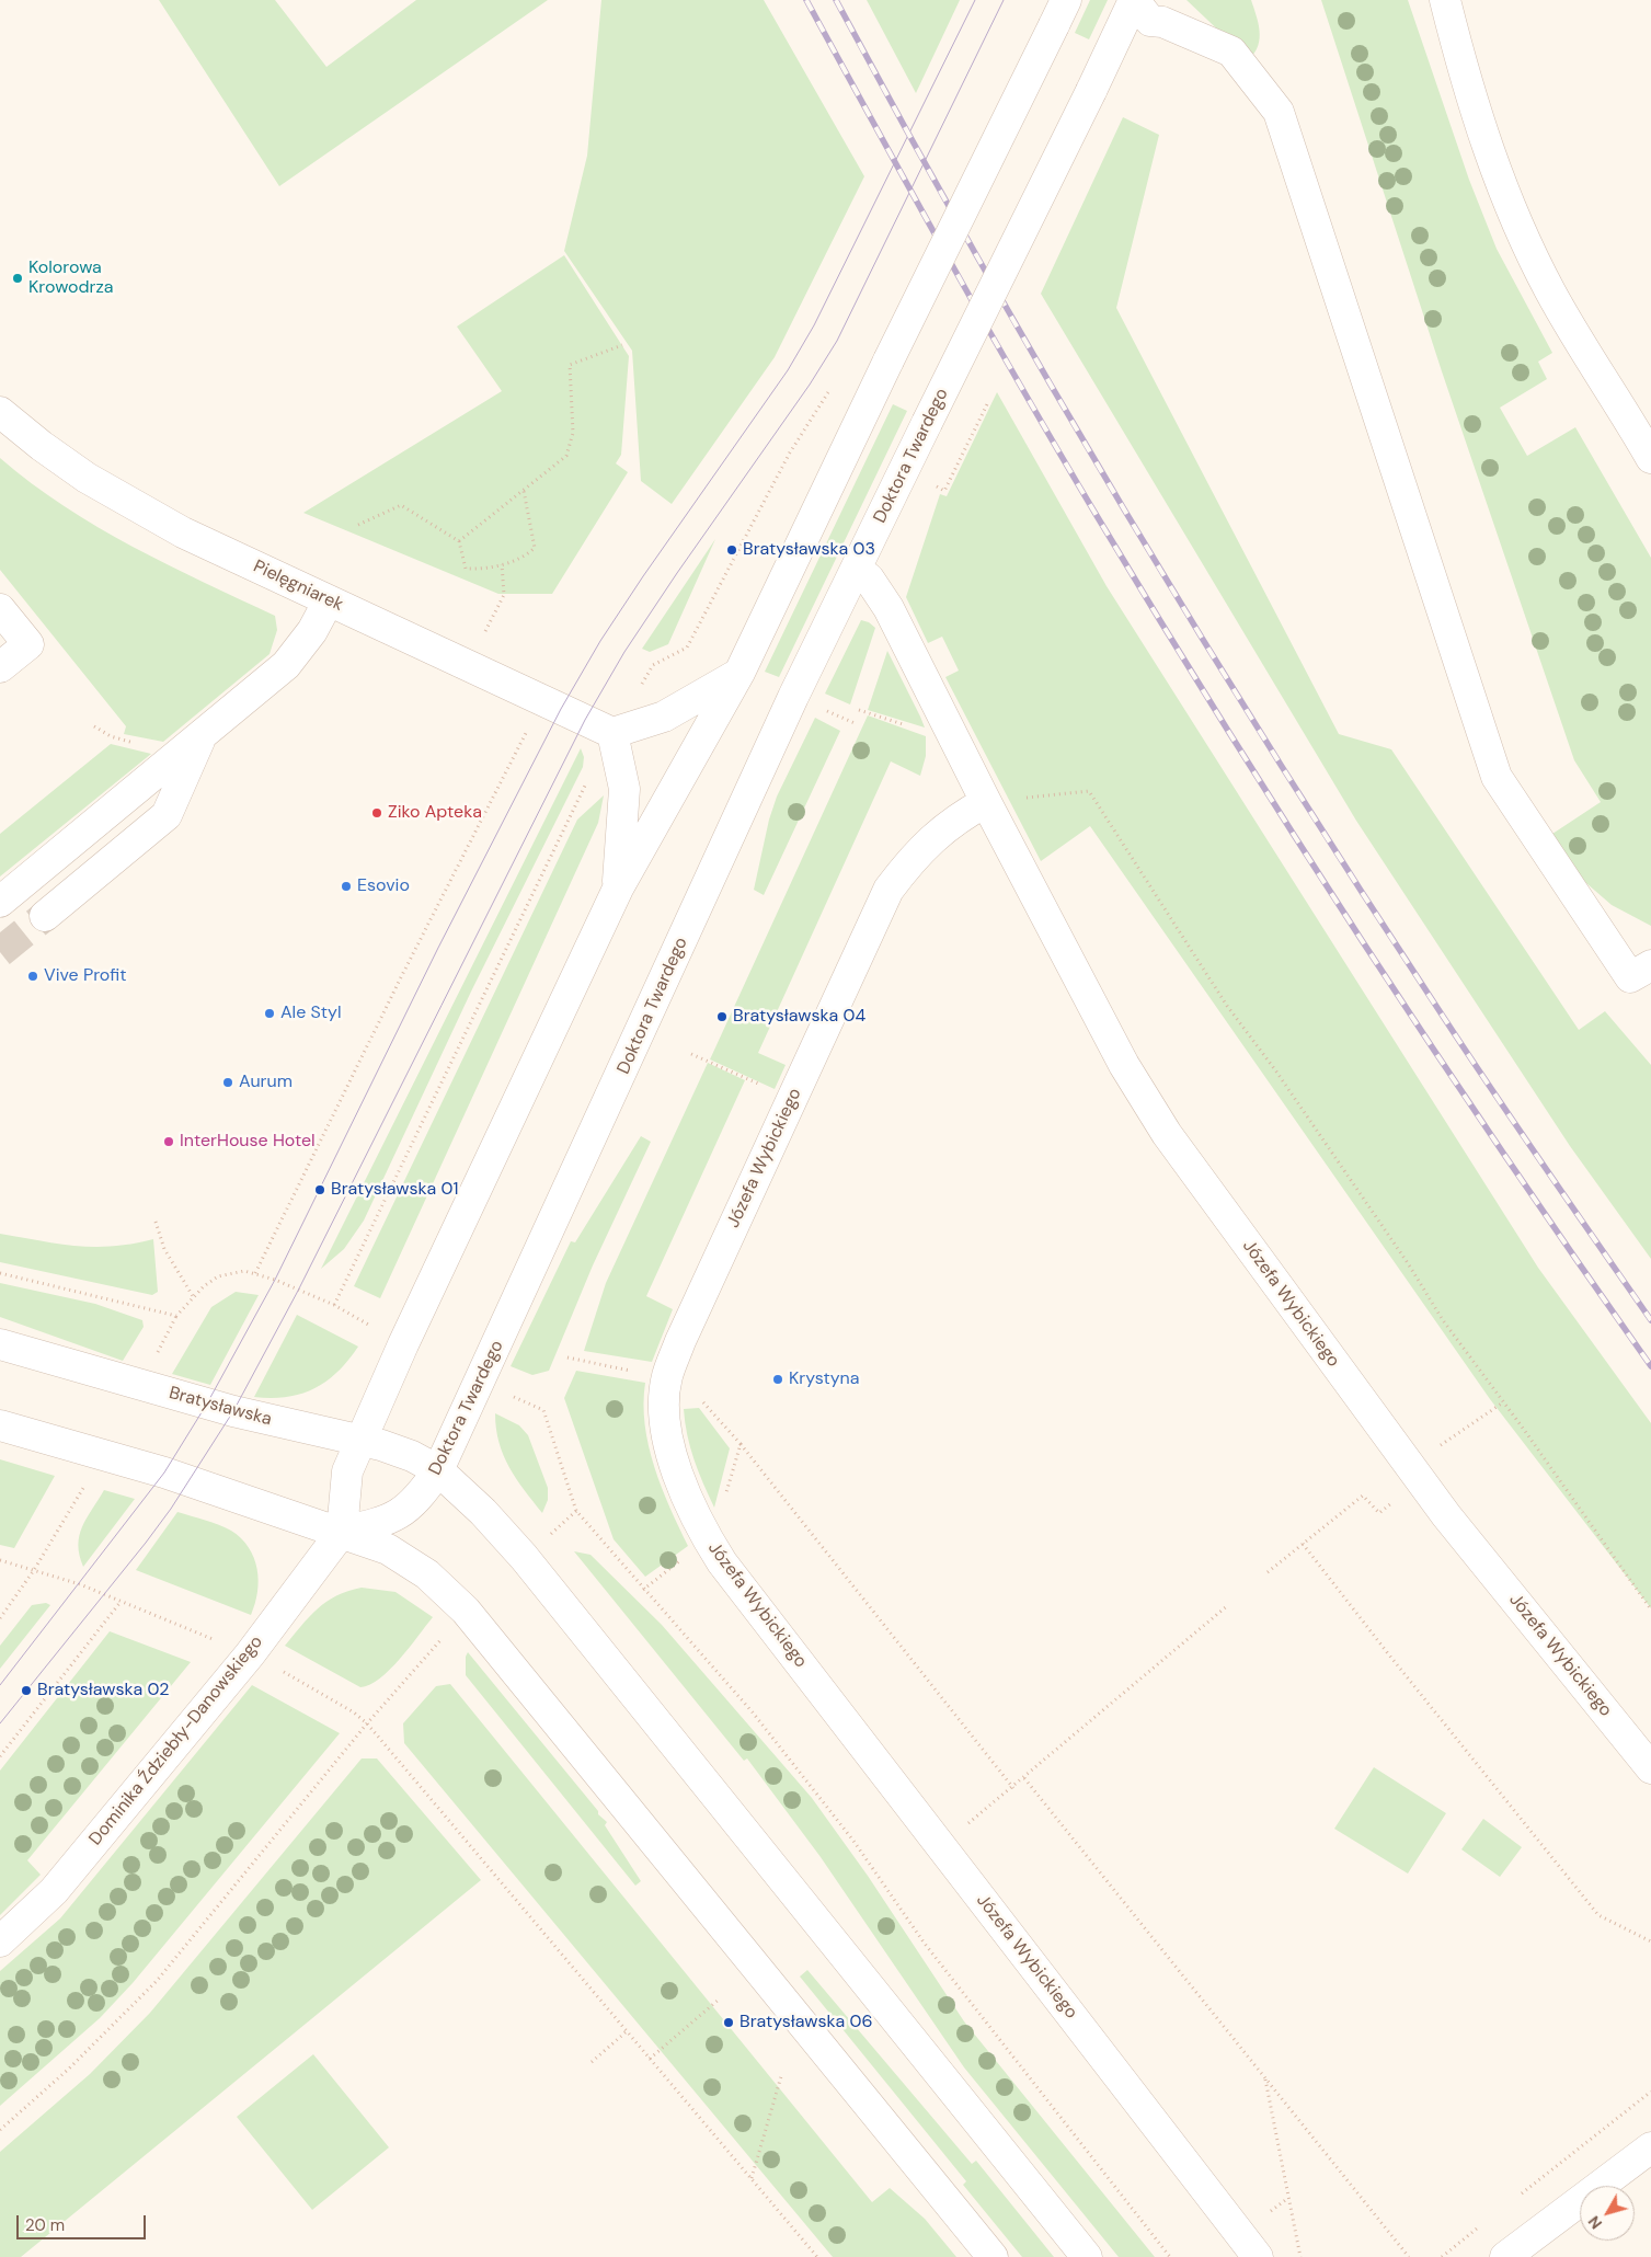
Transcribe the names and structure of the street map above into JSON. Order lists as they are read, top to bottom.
{
  "streets": {
    "street": [
      "Doktora Twardego",
      "Pielęgniarek",
      "Józefa Wybickiego",
      "Bratysławska",
      "Dominika Ździebły-Danowskiego"
    ]
  },
  "crossings": [
    ["Doktora Twardego", "Józefa Wybickiego"],
    ["Doktora Twardego", "Bratysławska"],
    ["Doktora Twardego", "Dominika Ździebły-Danowskiego"]
  ],
  "places": [
    "Kolorowa Krowodrza",
    "Bratysławska 03",
    "Ziko Apteka",
    "Esovio",
    "Vive Profit",
    "Ale Styl",
    "Bratysławska 04",
    "Aurum",
    "InterHouse Hotel",
    "Bratysławska 01",
    "Krystyna",
    "Bratysławska 02",
    "Bratysławska 06"
  ],
  "scale_bar": "20 m",
  "north": "bottom left"
}
